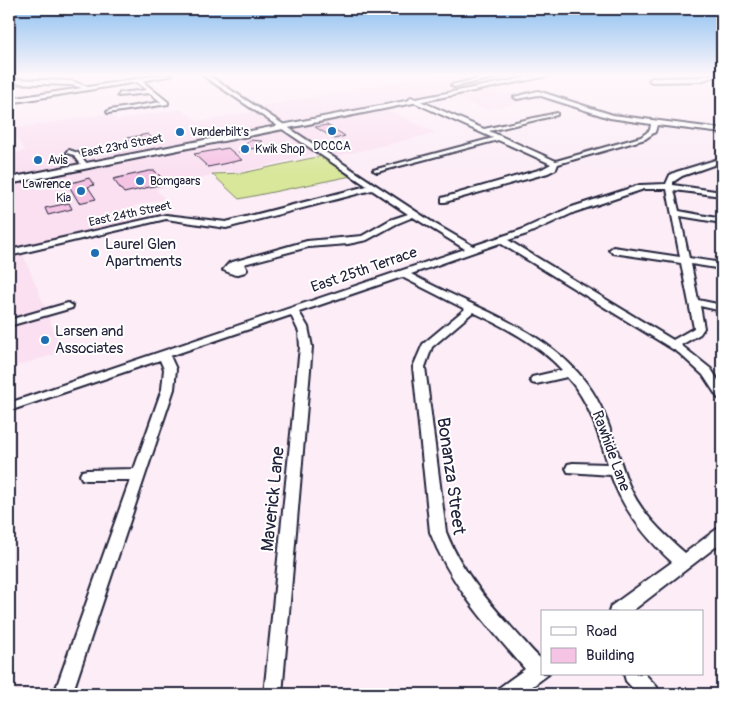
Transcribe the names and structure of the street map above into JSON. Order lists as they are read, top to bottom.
{
  "streets": {
    "main road": ["East 23rd Street"],
    "street": [
      "East 24th Street",
      "East 25th Terrace",
      "Rawhide Lane",
      "Bonanza Street",
      "Maverick Lane"
    ]
  },
  "crossings": [
    ["East 25th Terrace", "Rawhide Lane"],
    ["East 25th Terrace", "Maverick Lane"],
    ["Rawhide Lane", "Bonanza Street"]
  ],
  "places": [
    "DCCCA",
    "Vanderbilt's",
    "Kwik Shop",
    "Avis",
    "Bomgaars",
    "Lawrence Kia",
    "Laurel Glen Apartments",
    "Larsen and Associates"
  ],
  "legend": ["Road", "Building"]
}
